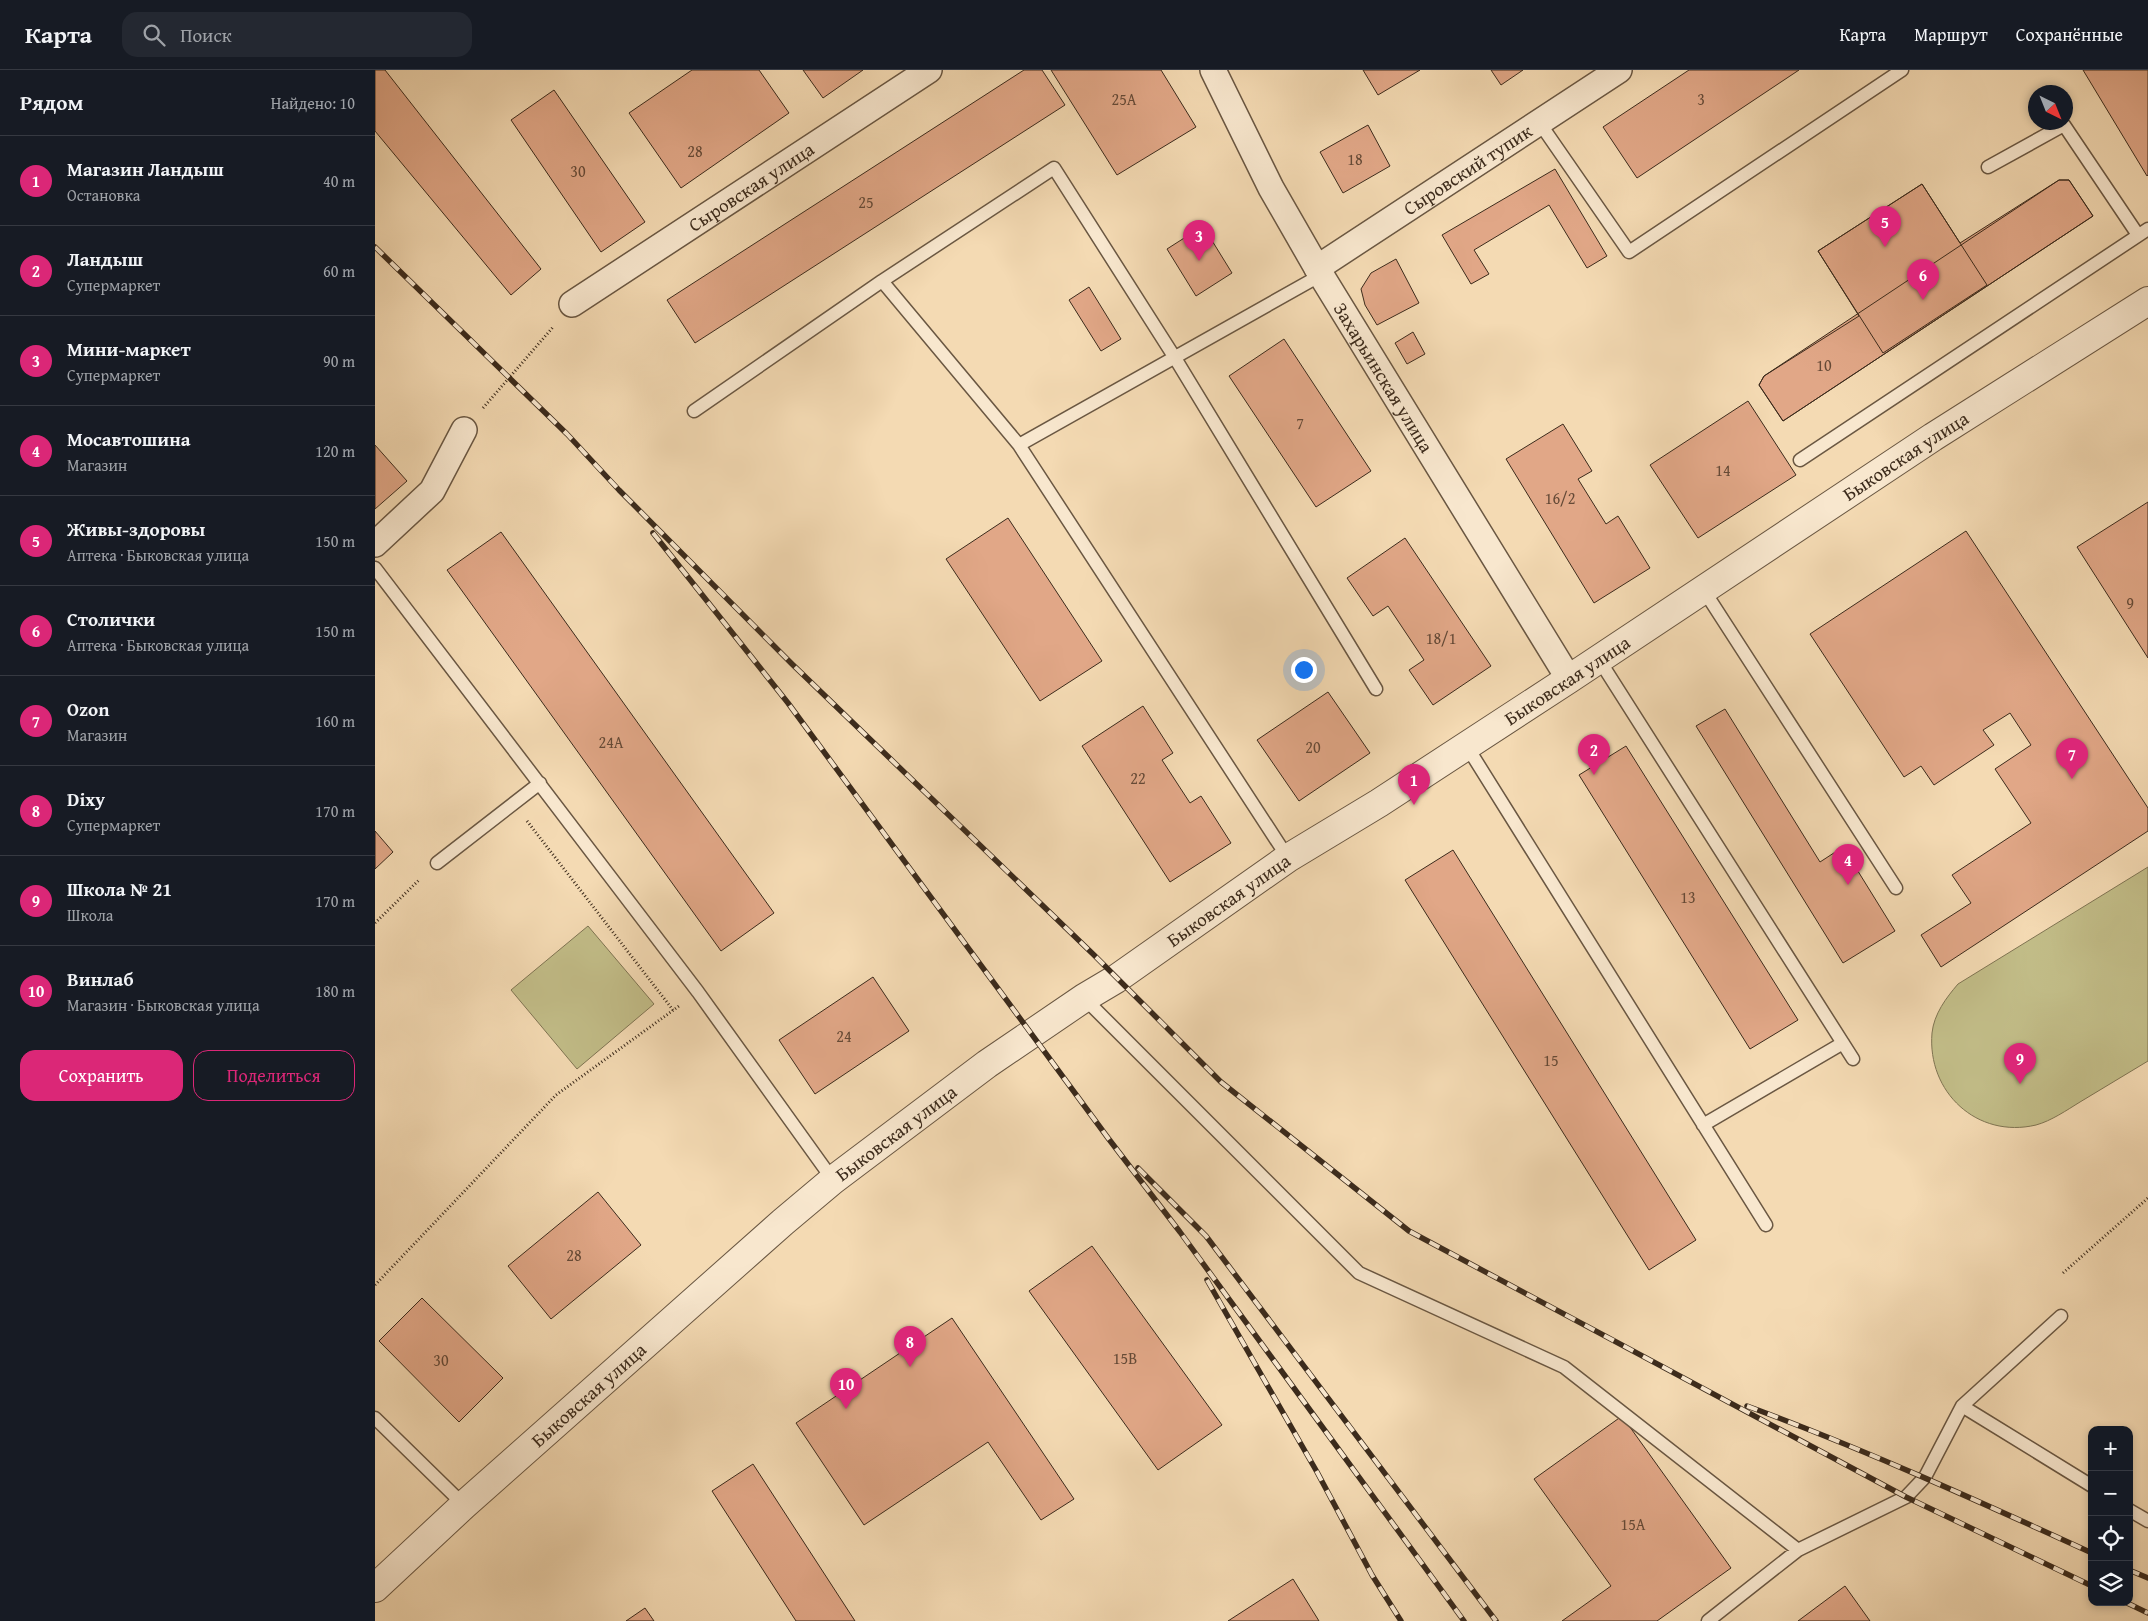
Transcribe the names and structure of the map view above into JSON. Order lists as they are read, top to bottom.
{
  "streets": {
    "street": [
      "Сыровский тупик",
      "Сыровская улица",
      "Захарьинская улица",
      "Быковская улица"
    ]
  },
  "crossings": [
    ["Сыровский тупик", "Захарьинская улица"],
    ["Захарьинская улица", "Быковская улица"]
  ],
  "house_numbers": [
    "25А",
    "3",
    "28",
    "18",
    "30",
    "25",
    "10",
    "7",
    "14",
    "16/2",
    "9",
    "18/1",
    "24А",
    "20",
    "22",
    "13",
    "24",
    "15",
    "28",
    "15В",
    "30",
    "15А"
  ],
  "north": "bottom right",
  "page": {
    "header": "Карта",
    "search": "Поиск",
    "nav": ["Карта", "Маршрут", "Сохранённые"],
    "heading": ["Рядом", "Найдено: 10"],
    "list": [
      {
        "mark": "1",
        "name": "Магазин Ландыш",
        "note": "Остановка",
        "value": "40 m"
      },
      {
        "mark": "2",
        "name": "Ландыш",
        "note": "Супермаркет",
        "value": "60 m"
      },
      {
        "mark": "3",
        "name": "Мини-маркет",
        "note": "Супермаркет",
        "value": "90 m"
      },
      {
        "mark": "4",
        "name": "Мосавтошина",
        "note": "Магазин",
        "value": "120 m"
      },
      {
        "mark": "5",
        "name": "Живы-здоровы",
        "note": "Аптека · Быковская улица",
        "value": "150 m"
      },
      {
        "mark": "6",
        "name": "Столички",
        "note": "Аптека · Быковская улица",
        "value": "150 m"
      },
      {
        "mark": "7",
        "name": "Ozon",
        "note": "Магазин",
        "value": "160 m"
      },
      {
        "mark": "8",
        "name": "Dixy",
        "note": "Супермаркет",
        "value": "170 m"
      },
      {
        "mark": "9",
        "name": "Школа № 21",
        "note": "Школа",
        "value": "170 m"
      },
      {
        "mark": "10",
        "name": "Винлаб",
        "note": "Магазин · Быковская улица",
        "value": "180 m"
      }
    ],
    "pins": [
      "5",
      "3",
      "6",
      "2",
      "7",
      "1",
      "4",
      "9",
      "8",
      "10"
    ],
    "buttons": ["Сохранить", "Поделиться"],
    "map_buttons": ["+", "−"]
  }
}
